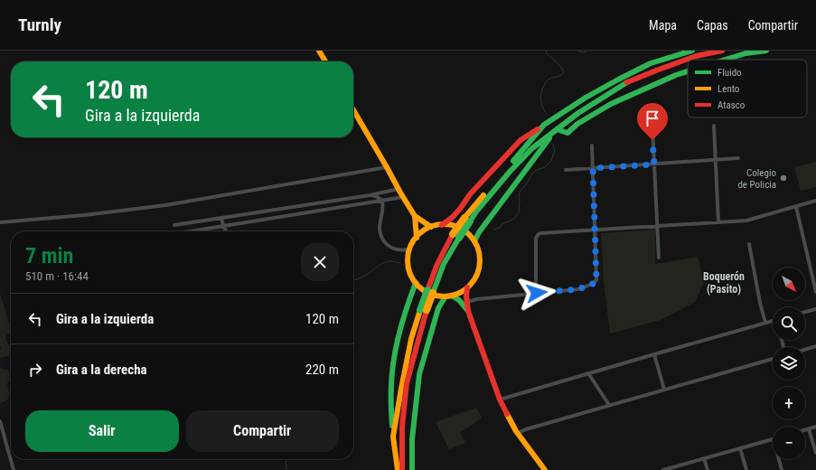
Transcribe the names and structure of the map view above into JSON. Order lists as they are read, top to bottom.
{
  "districts": ["Boquerón (Pasito)"],
  "places": ["Colegio de Policia"],
  "legend": ["Fluido", "Lento", "Atasco"],
  "north": "bottom right",
  "page": {
    "header": "Turnly",
    "nav": ["Mapa", "Capas", "Compartir"],
    "turn": ["120 m", "Gira a la izquierda"],
    "heading": ["7 min", "510 m · 16:44"],
    "map_buttons": ["+", "−"],
    "list": [
      {
        "name": "Gira a la izquierda",
        "value": "120 m"
      },
      {
        "name": "Gira a la derecha",
        "value": "220 m"
      }
    ],
    "buttons": ["Salir", "Compartir"]
  }
}
